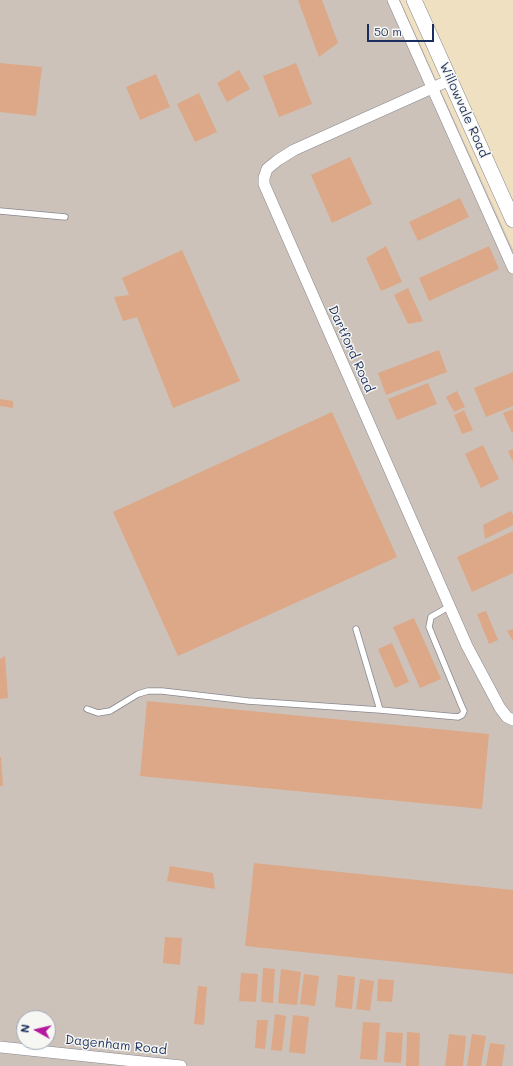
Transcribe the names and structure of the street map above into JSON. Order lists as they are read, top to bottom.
{
  "streets": {
    "main road": ["Willowvale Road"],
    "street": ["Dartford Road", "Dagenham Road"]
  },
  "crossings": [
    ["Willowvale Road", "Dartford Road"]
  ],
  "scale_bar": "50 m",
  "north": "left"
}
